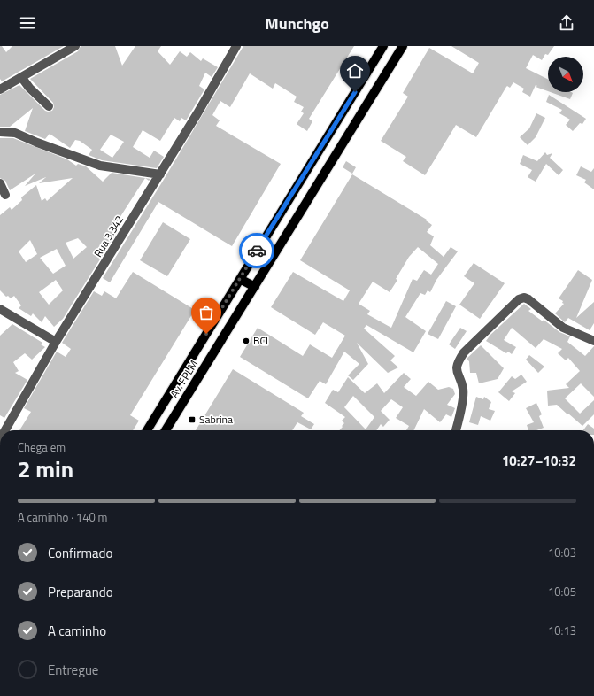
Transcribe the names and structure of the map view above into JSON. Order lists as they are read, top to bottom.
{
  "streets": {
    "main road": ["Av. FPLM"],
    "street": ["Rua 3.342"]
  },
  "places": {
    "other": ["BCI"],
    "transit": ["Sabrina"]
  },
  "north": "bottom right",
  "page": {
    "header": "Munchgo",
    "heading": ["2 min", "Chega em", "10:27–10:32"],
    "bar": "A caminho · 140 m",
    "list": [
      ["Confirmado", "10:03"],
      ["Preparando", "10:05"],
      ["A caminho", "10:13"],
      "Entregue"
    ]
  }
}
